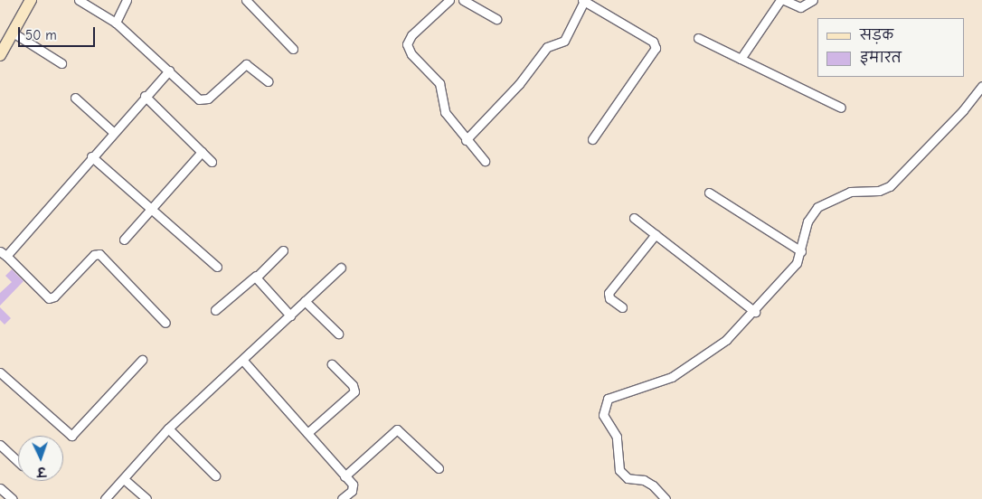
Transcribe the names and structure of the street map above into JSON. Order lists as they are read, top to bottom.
{
  "legend": ["सड़क", "इमारत"],
  "scale_bar": "50 m",
  "north": "bottom"
}
